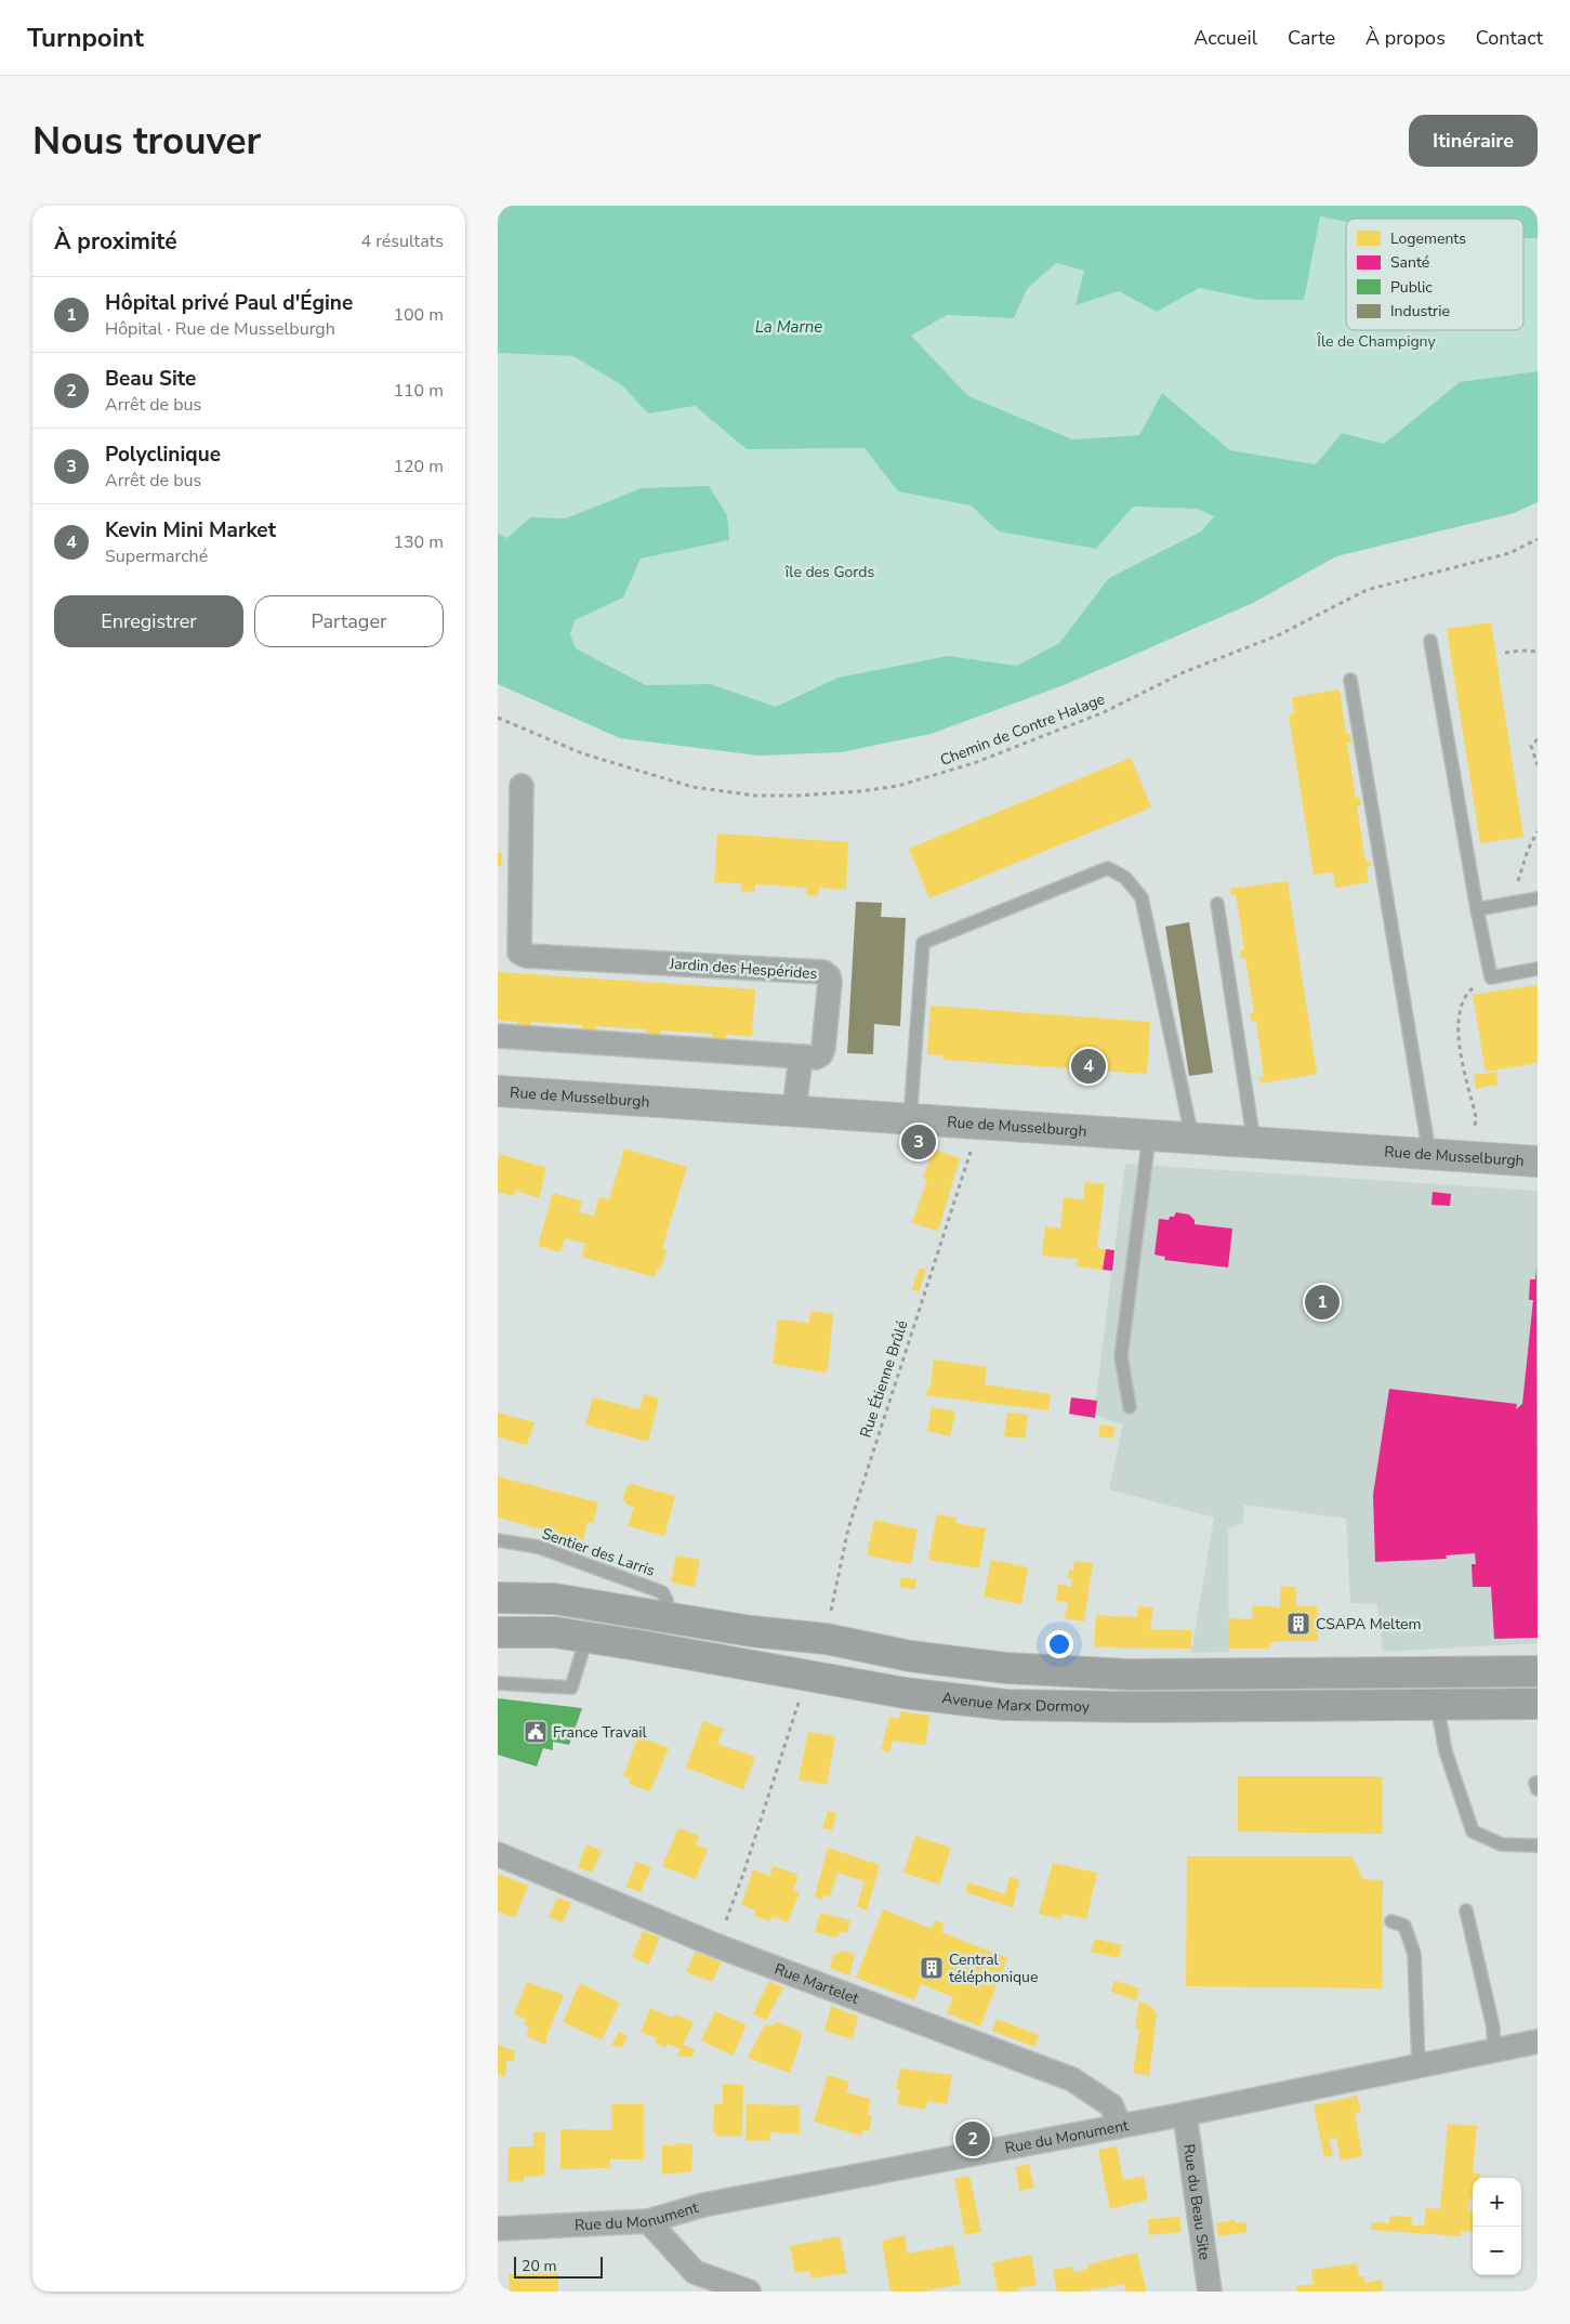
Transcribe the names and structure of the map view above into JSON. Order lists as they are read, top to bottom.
{
  "streets": {
    "main road": ["Avenue Marx Dormoy"],
    "street": [
      "Jardin des Hespérides",
      "Rue de Musselburgh",
      "Rue Martelet",
      "Rue du Monument",
      "Rue du Beau Site"
    ],
    "lane": ["Sentier des Larris"],
    "path": ["Chemin de Contre Halage", "Rue Étienne Brûlé"]
  },
  "crossings": [
    ["Rue Martelet", "Rue du Monument"],
    ["Rue du Monument", "Rue du Beau Site"]
  ],
  "water": ["La Marne"],
  "parks": ["Île de Champigny", "île des Gords"],
  "places": {
    "building": ["CSAPA Meltem", "Central téléphonique"],
    "public building": ["France Travail"]
  },
  "legend": [
    "Logements",
    "Santé",
    "Public",
    "Industrie"
  ],
  "scale_bar": "20 m",
  "page": {
    "header": "Turnpoint",
    "nav": [
      "Accueil",
      "Carte",
      "À propos",
      "Contact"
    ],
    "buttons": [
      "Itinéraire",
      ["Enregistrer", "Partager"]
    ],
    "title": "Nous trouver",
    "heading": ["À proximité", "4 résultats"],
    "list": [
      {
        "mark": "1",
        "name": "Hôpital privé Paul d'Égine",
        "note": "Hôpital · Rue de Musselburgh",
        "value": "100 m"
      },
      {
        "mark": "2",
        "name": "Beau Site",
        "note": "Arrêt de bus",
        "value": "110 m"
      },
      {
        "mark": "3",
        "name": "Polyclinique",
        "note": "Arrêt de bus",
        "value": "120 m"
      },
      {
        "mark": "4",
        "name": "Kevin Mini Market",
        "note": "Supermarché",
        "value": "130 m"
      }
    ],
    "pins": [
      "4",
      "3",
      "1",
      "2"
    ],
    "map_buttons": ["+", "−"],
    "scale": "20 m"
  }
}
